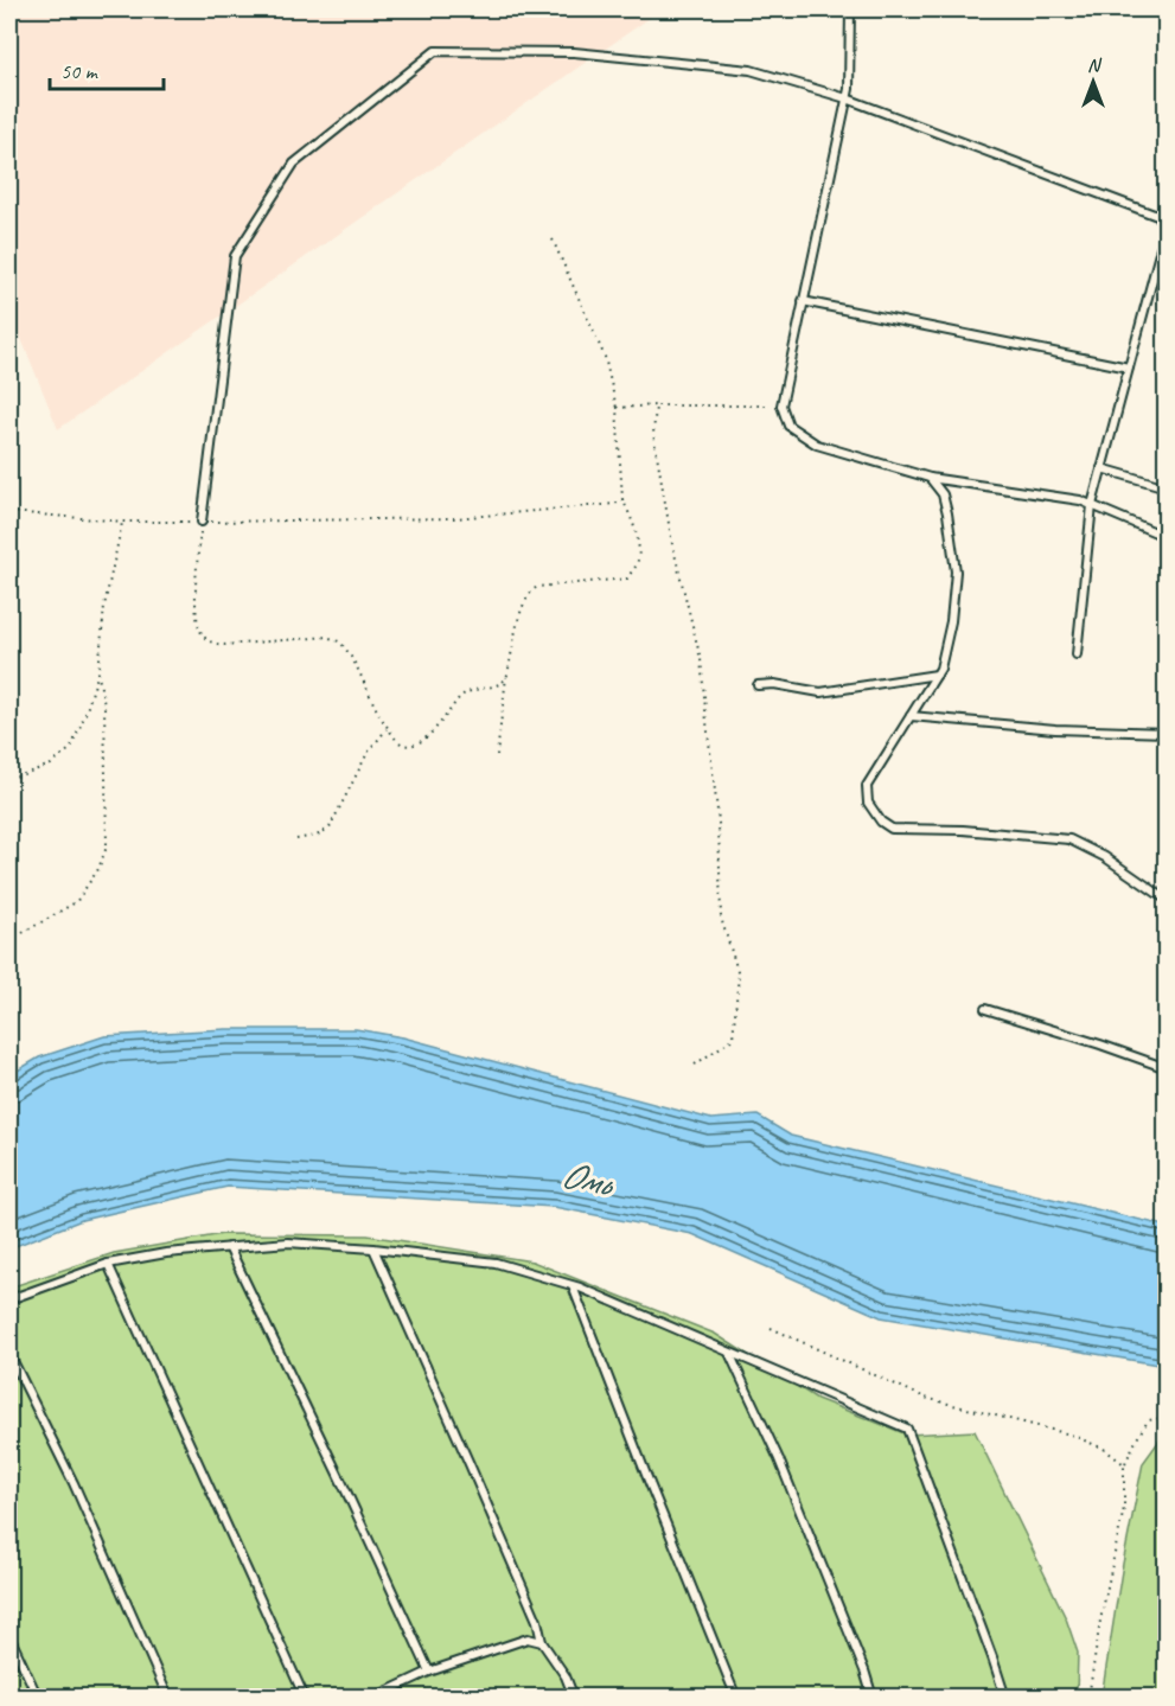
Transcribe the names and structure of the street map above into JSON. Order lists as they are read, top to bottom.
{
  "water": ["Омь"],
  "scale_bar": "50 m",
  "north": "top"
}
